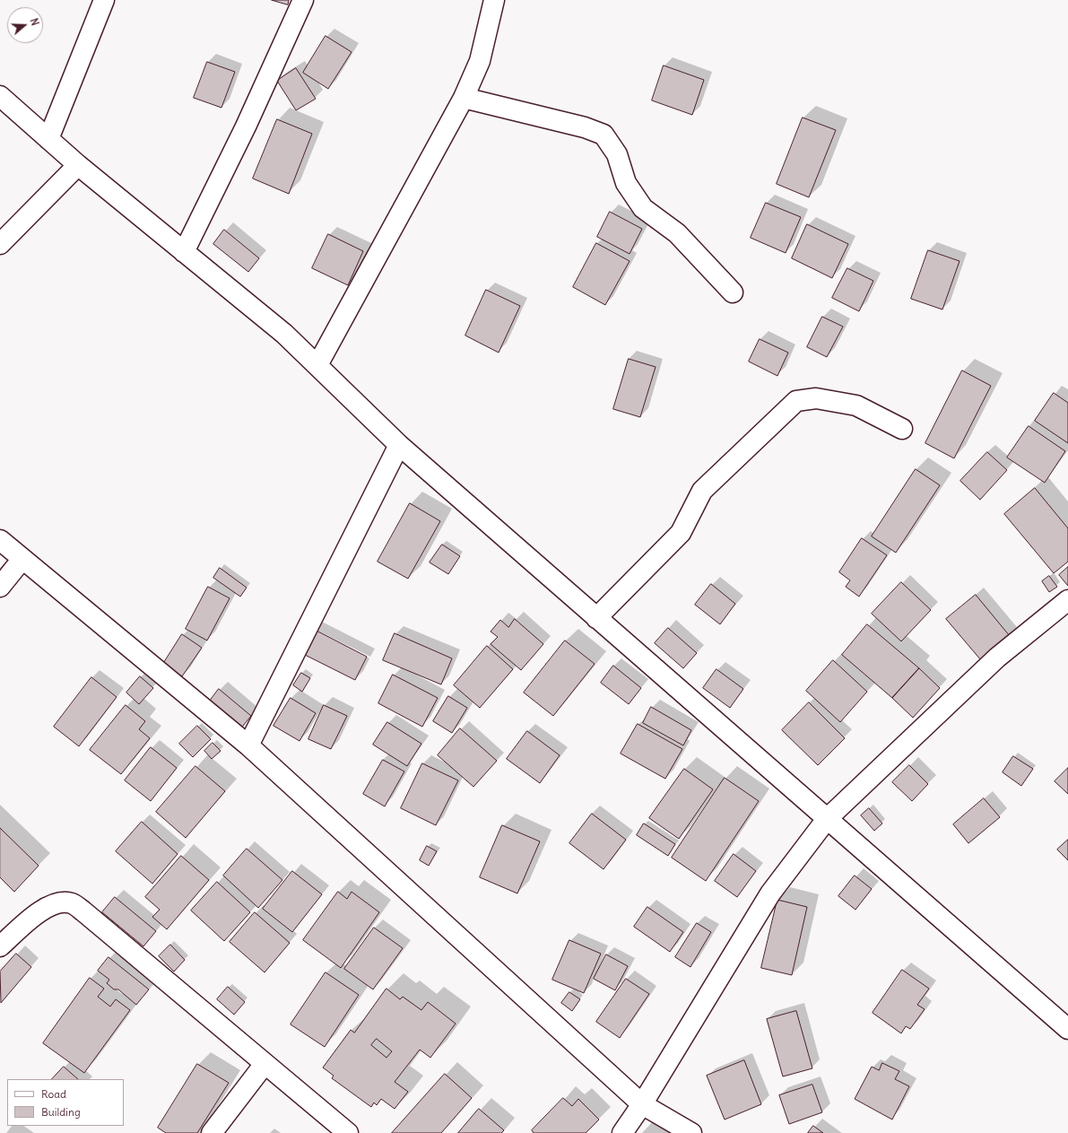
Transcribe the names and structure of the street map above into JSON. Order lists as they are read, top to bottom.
{
  "legend": ["Road", "Building"],
  "north": "right"
}
